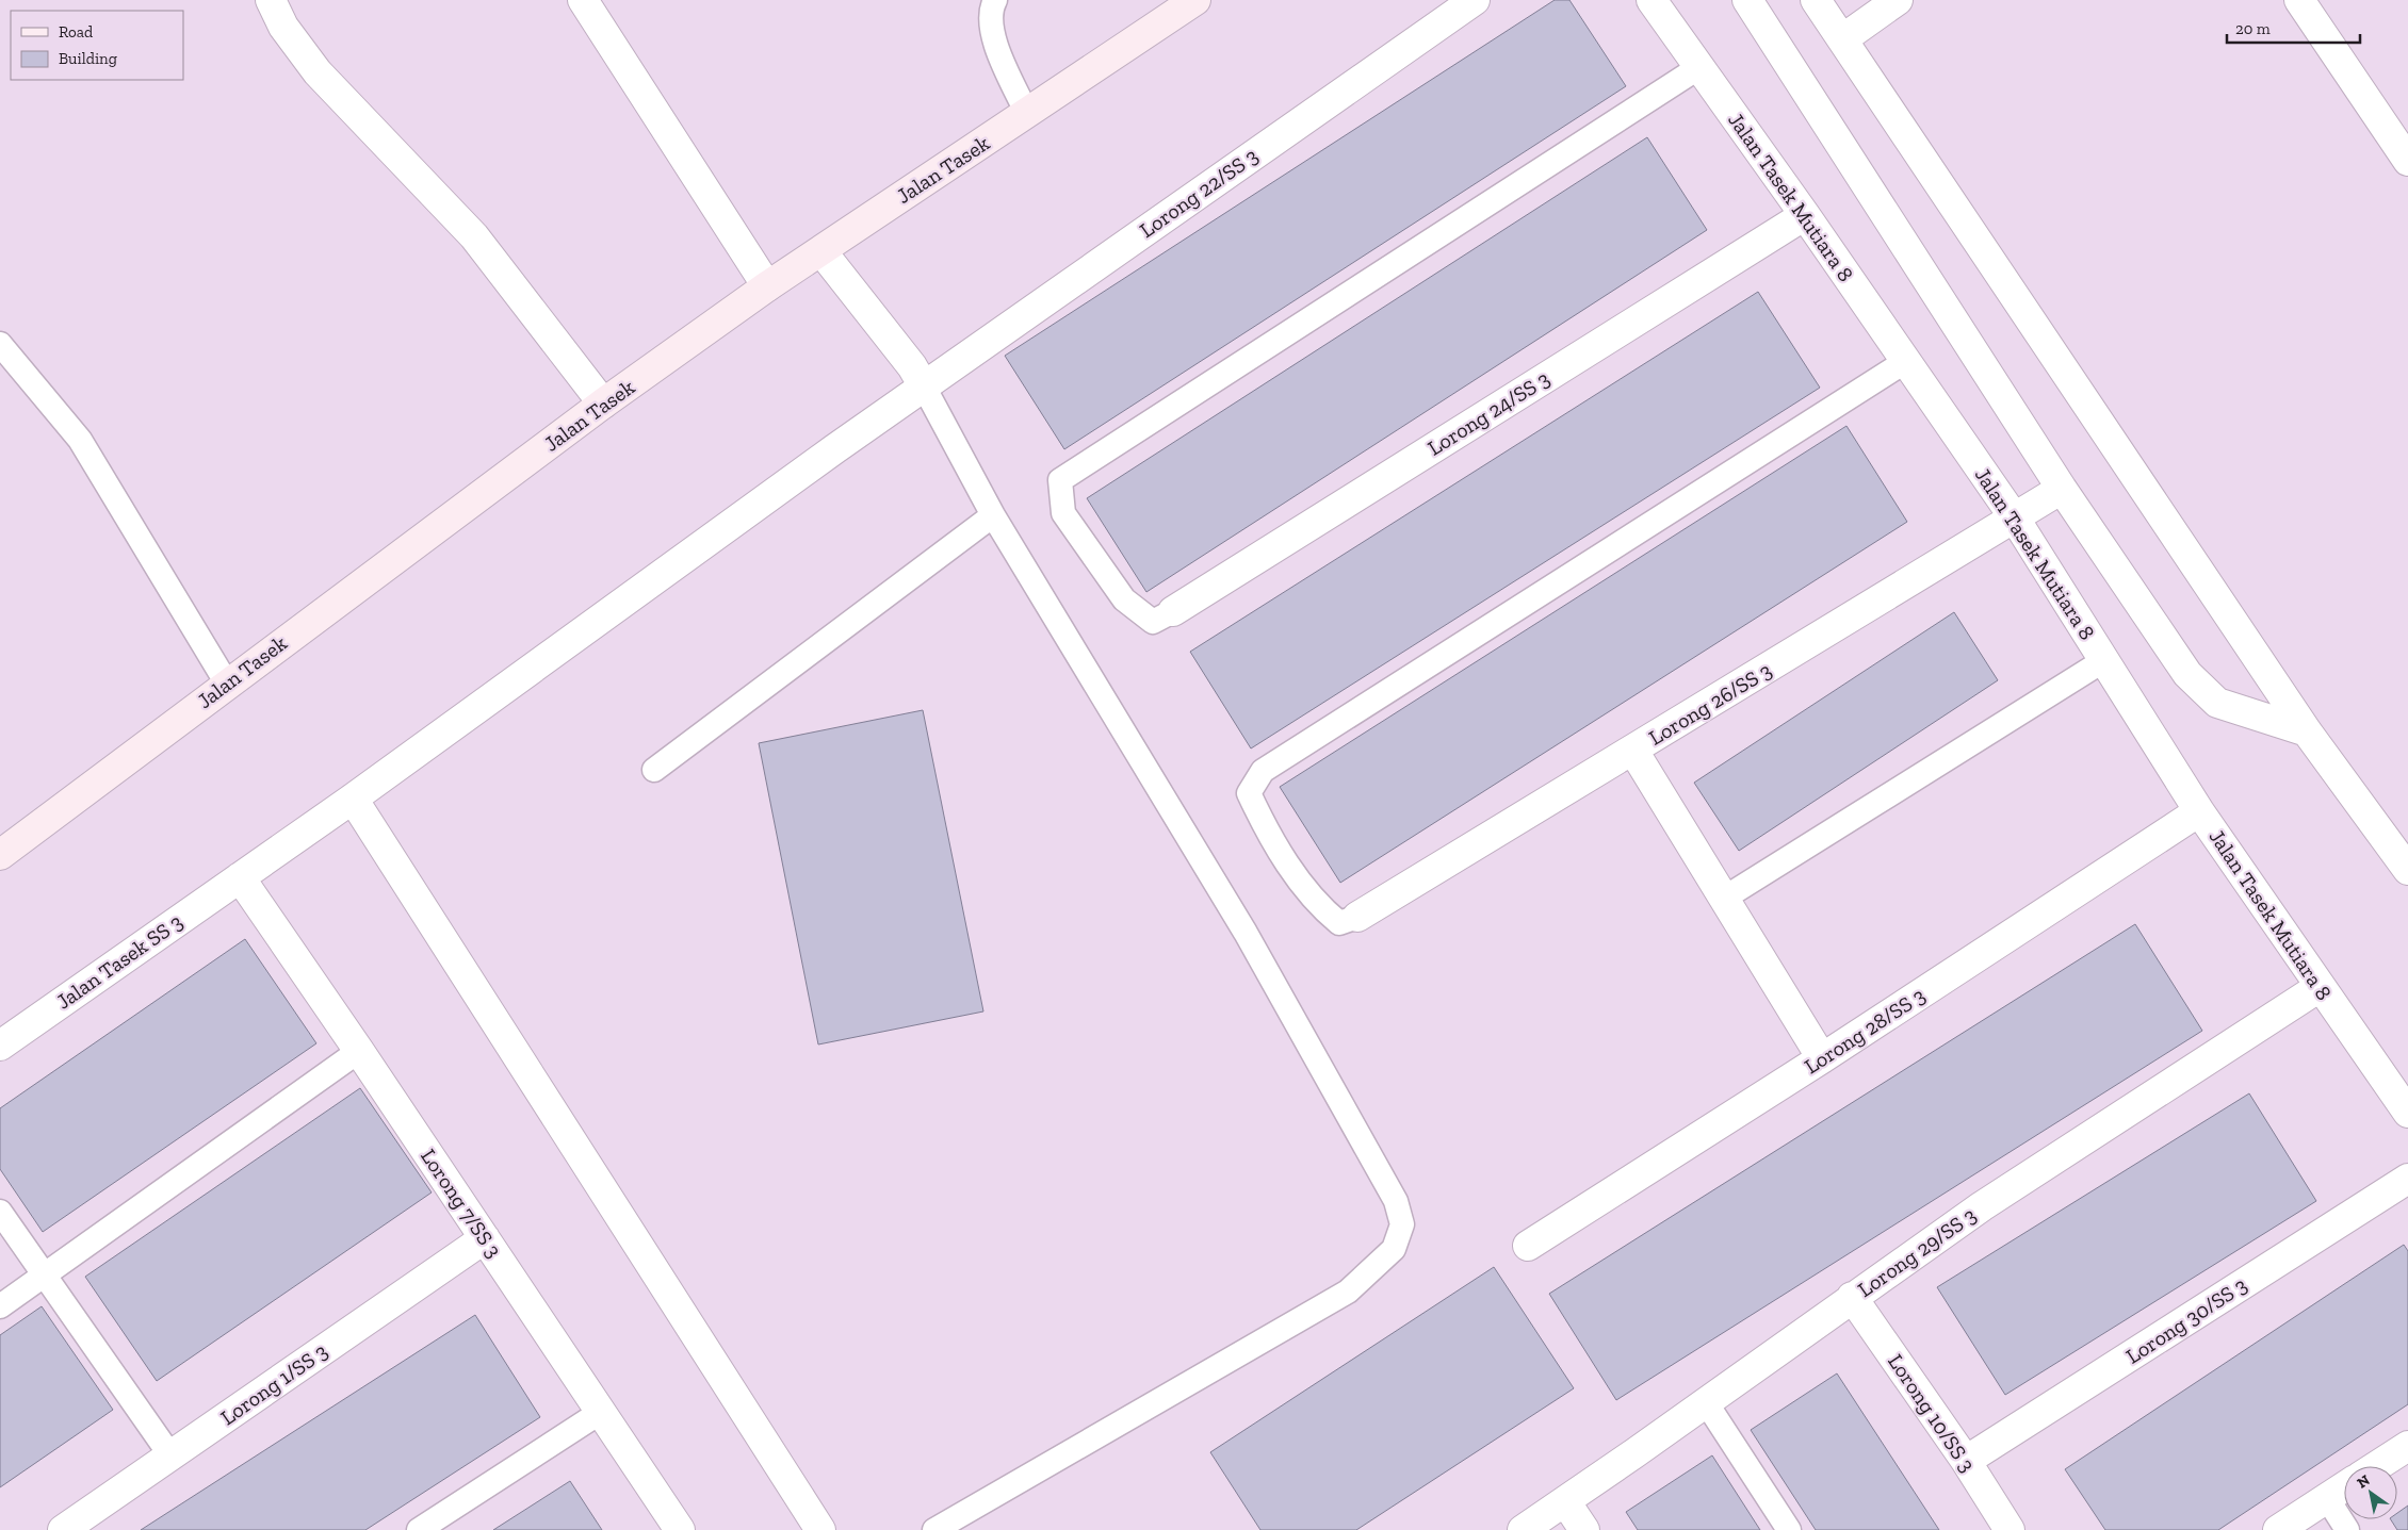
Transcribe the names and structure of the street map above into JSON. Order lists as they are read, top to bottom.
{
  "streets": {
    "main road": ["Jalan Tasek"],
    "street": [
      "Lorong 22/SS 3",
      "Jalan Tasek Mutiara 8",
      "Lorong 24/SS 3",
      "Lorong 26/SS 3",
      "Jalan Tasek SS 3",
      "Lorong 28/SS 3",
      "Lorong 7/SS 3",
      "Lorong 29/SS 3",
      "Lorong 30/SS 3",
      "Lorong 1/SS 3",
      "Lorong 10/SS 3"
    ]
  },
  "crossings": [
    ["Lorong 22/SS 3", "Jalan Tasek SS 3"],
    ["Jalan Tasek Mutiara 8", "Lorong 24/SS 3"],
    ["Jalan Tasek Mutiara 8", "Lorong 26/SS 3"],
    ["Jalan Tasek Mutiara 8", "Lorong 28/SS 3"],
    ["Jalan Tasek Mutiara 8", "Lorong 29/SS 3"],
    ["Jalan Tasek SS 3", "Lorong 7/SS 3"],
    ["Lorong 7/SS 3", "Lorong 1/SS 3"],
    ["Lorong 29/SS 3", "Lorong 10/SS 3"],
    ["Lorong 30/SS 3", "Lorong 10/SS 3"]
  ],
  "legend": ["Road", "Building"],
  "scale_bar": "20 m",
  "north": "top left"
}
